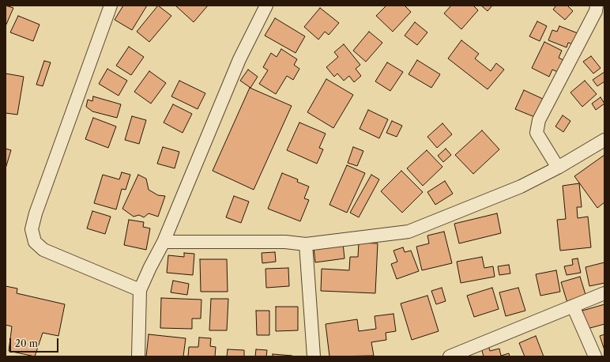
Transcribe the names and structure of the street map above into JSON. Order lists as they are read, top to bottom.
{
  "scale_bar": "20 m"
}
